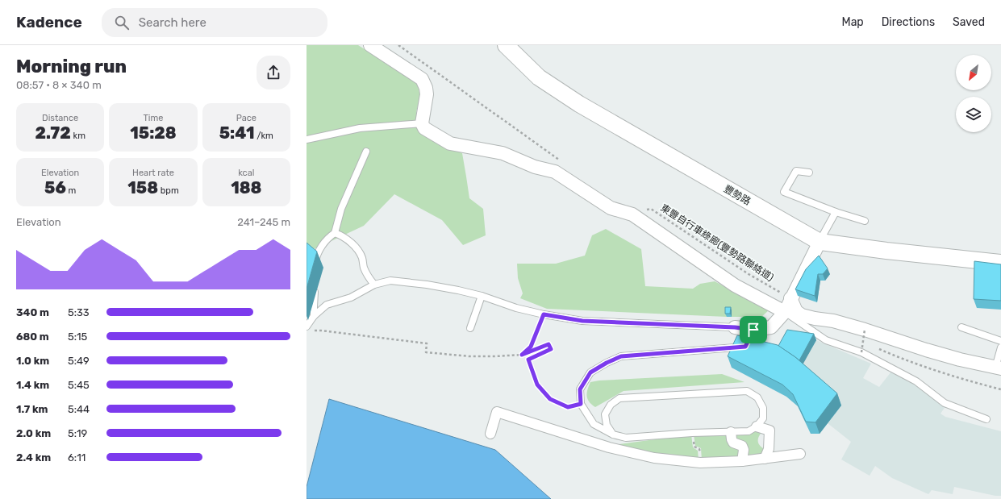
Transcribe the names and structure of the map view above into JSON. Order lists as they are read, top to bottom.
{
  "streets": {
    "street": ["豐勢路"],
    "path": ["東豐自行車綠廊(豐勢路聯絡道)"]
  },
  "north": "bottom left",
  "page": {
    "header": "Kadence",
    "search": "Search here",
    "nav": ["Map", "Directions", "Saved"],
    "heading": ["Morning run", "08:57 · 8 × 340 m"],
    "stats": [
      ["Distance", "2.72 km"],
      ["Time", "15:28"],
      ["Pace", "5:41 /km"],
      ["Elevation", "56 m"],
      ["Heart rate", "158 bpm"],
      ["kcal", "188"]
    ],
    "chart": ["Elevation", "241–245 m"],
    "list": [
      {
        "name": "340 m",
        "note": "5:33"
      },
      {
        "name": "680 m",
        "note": "5:15"
      },
      {
        "name": "1.0 km",
        "note": "5:49"
      },
      {
        "name": "1.4 km",
        "note": "5:45"
      },
      {
        "name": "1.7 km",
        "note": "5:44"
      },
      {
        "name": "2.0 km",
        "note": "5:19"
      },
      {
        "name": "2.4 km",
        "note": "6:11"
      }
    ]
  }
}
